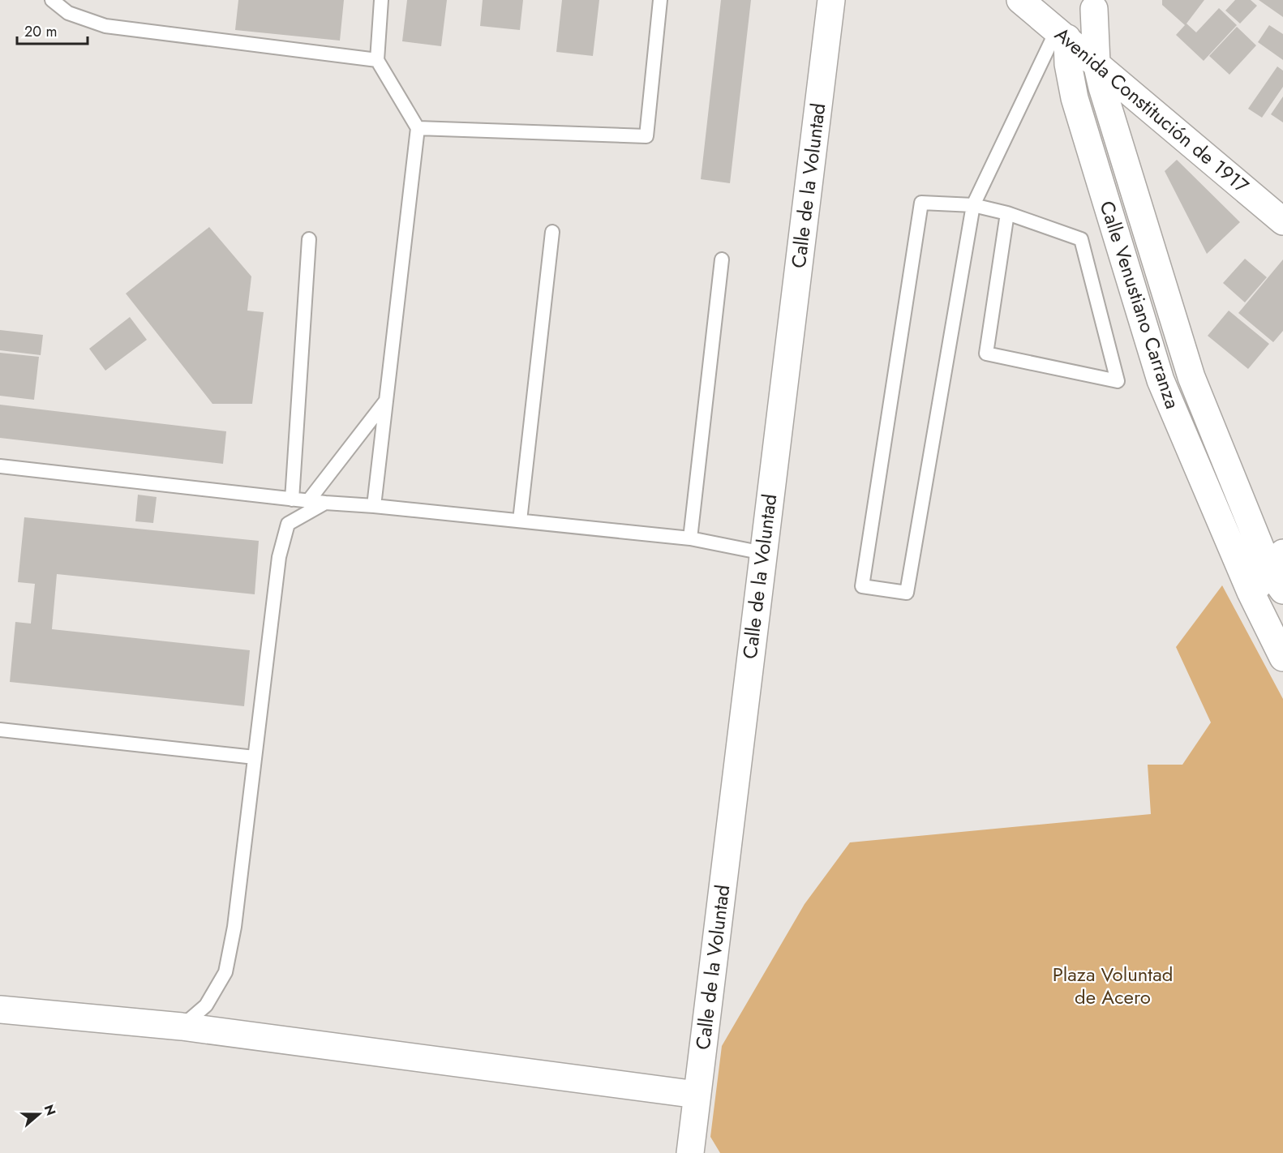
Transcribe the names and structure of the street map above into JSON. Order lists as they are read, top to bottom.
{
  "streets": {
    "street": ["Avenida Constitución de 1917", "Calle de la Voluntad", "Calle Venustiano Carranza"]
  },
  "crossings": [
    ["Avenida Constitución de 1917", "Calle Venustiano Carranza"]
  ],
  "parks": ["Plaza Voluntad de Acero"],
  "scale_bar": "20 m",
  "north": "right"
}
